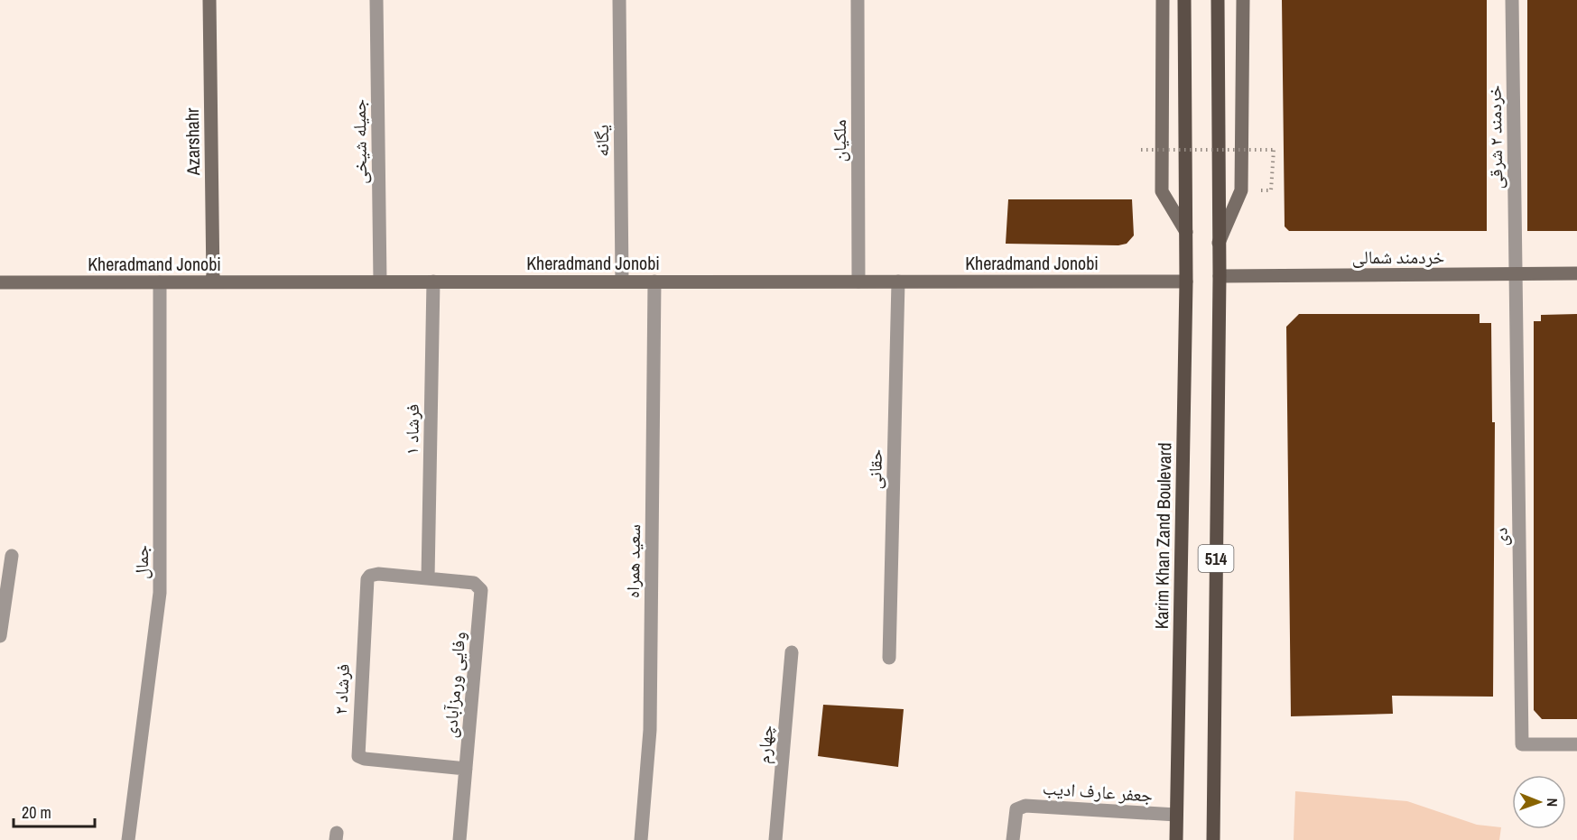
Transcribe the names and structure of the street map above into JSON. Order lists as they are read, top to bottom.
{
  "streets": {
    "main road": ["Karim Khan Zand Boulevard", "514"],
    "street": [
      "خردمند ۲ شرقی",
      "یگانه",
      "ملکیان",
      "Azarshahr",
      "جمیله شیخی",
      "خردمند شمالی",
      "Kheradmand Jonobi",
      "فرشاد ۱",
      "حقانی",
      "دی",
      "سعید همراه",
      "جمال",
      "وفایی ورمزآبادی",
      "فرشاد ۲",
      "چهارم",
      "جعفر عارف ادیب"
    ]
  },
  "crossings": [
    ["خردمند ۲ شرقی", "خردمند شمالی"],
    ["خردمند ۲ شرقی", "دی"],
    ["یگانه", "Kheradmand Jonobi"],
    ["ملکیان", "Kheradmand Jonobi"],
    ["Azarshahr", "Kheradmand Jonobi"],
    ["جمیله شیخی", "Kheradmand Jonobi"],
    ["خردمند شمالی", "دی"],
    ["خردمند شمالی", "514"],
    ["Kheradmand Jonobi", "فرشاد ۱"],
    ["Kheradmand Jonobi", "حقانی"],
    ["Kheradmand Jonobi", "Karim Khan Zand Boulevard"],
    ["Kheradmand Jonobi", "سعید همراه"],
    ["Kheradmand Jonobi", "جمال"],
    ["فرشاد ۱", "وفایی ورمزآبادی"],
    ["فرشاد ۱", "فرشاد ۲"],
    ["Karim Khan Zand Boulevard", "جعفر عارف ادیب"],
    ["وفایی ورمزآبادی", "فرشاد ۲"]
  ],
  "scale_bar": "20 m",
  "north": "right"
}
